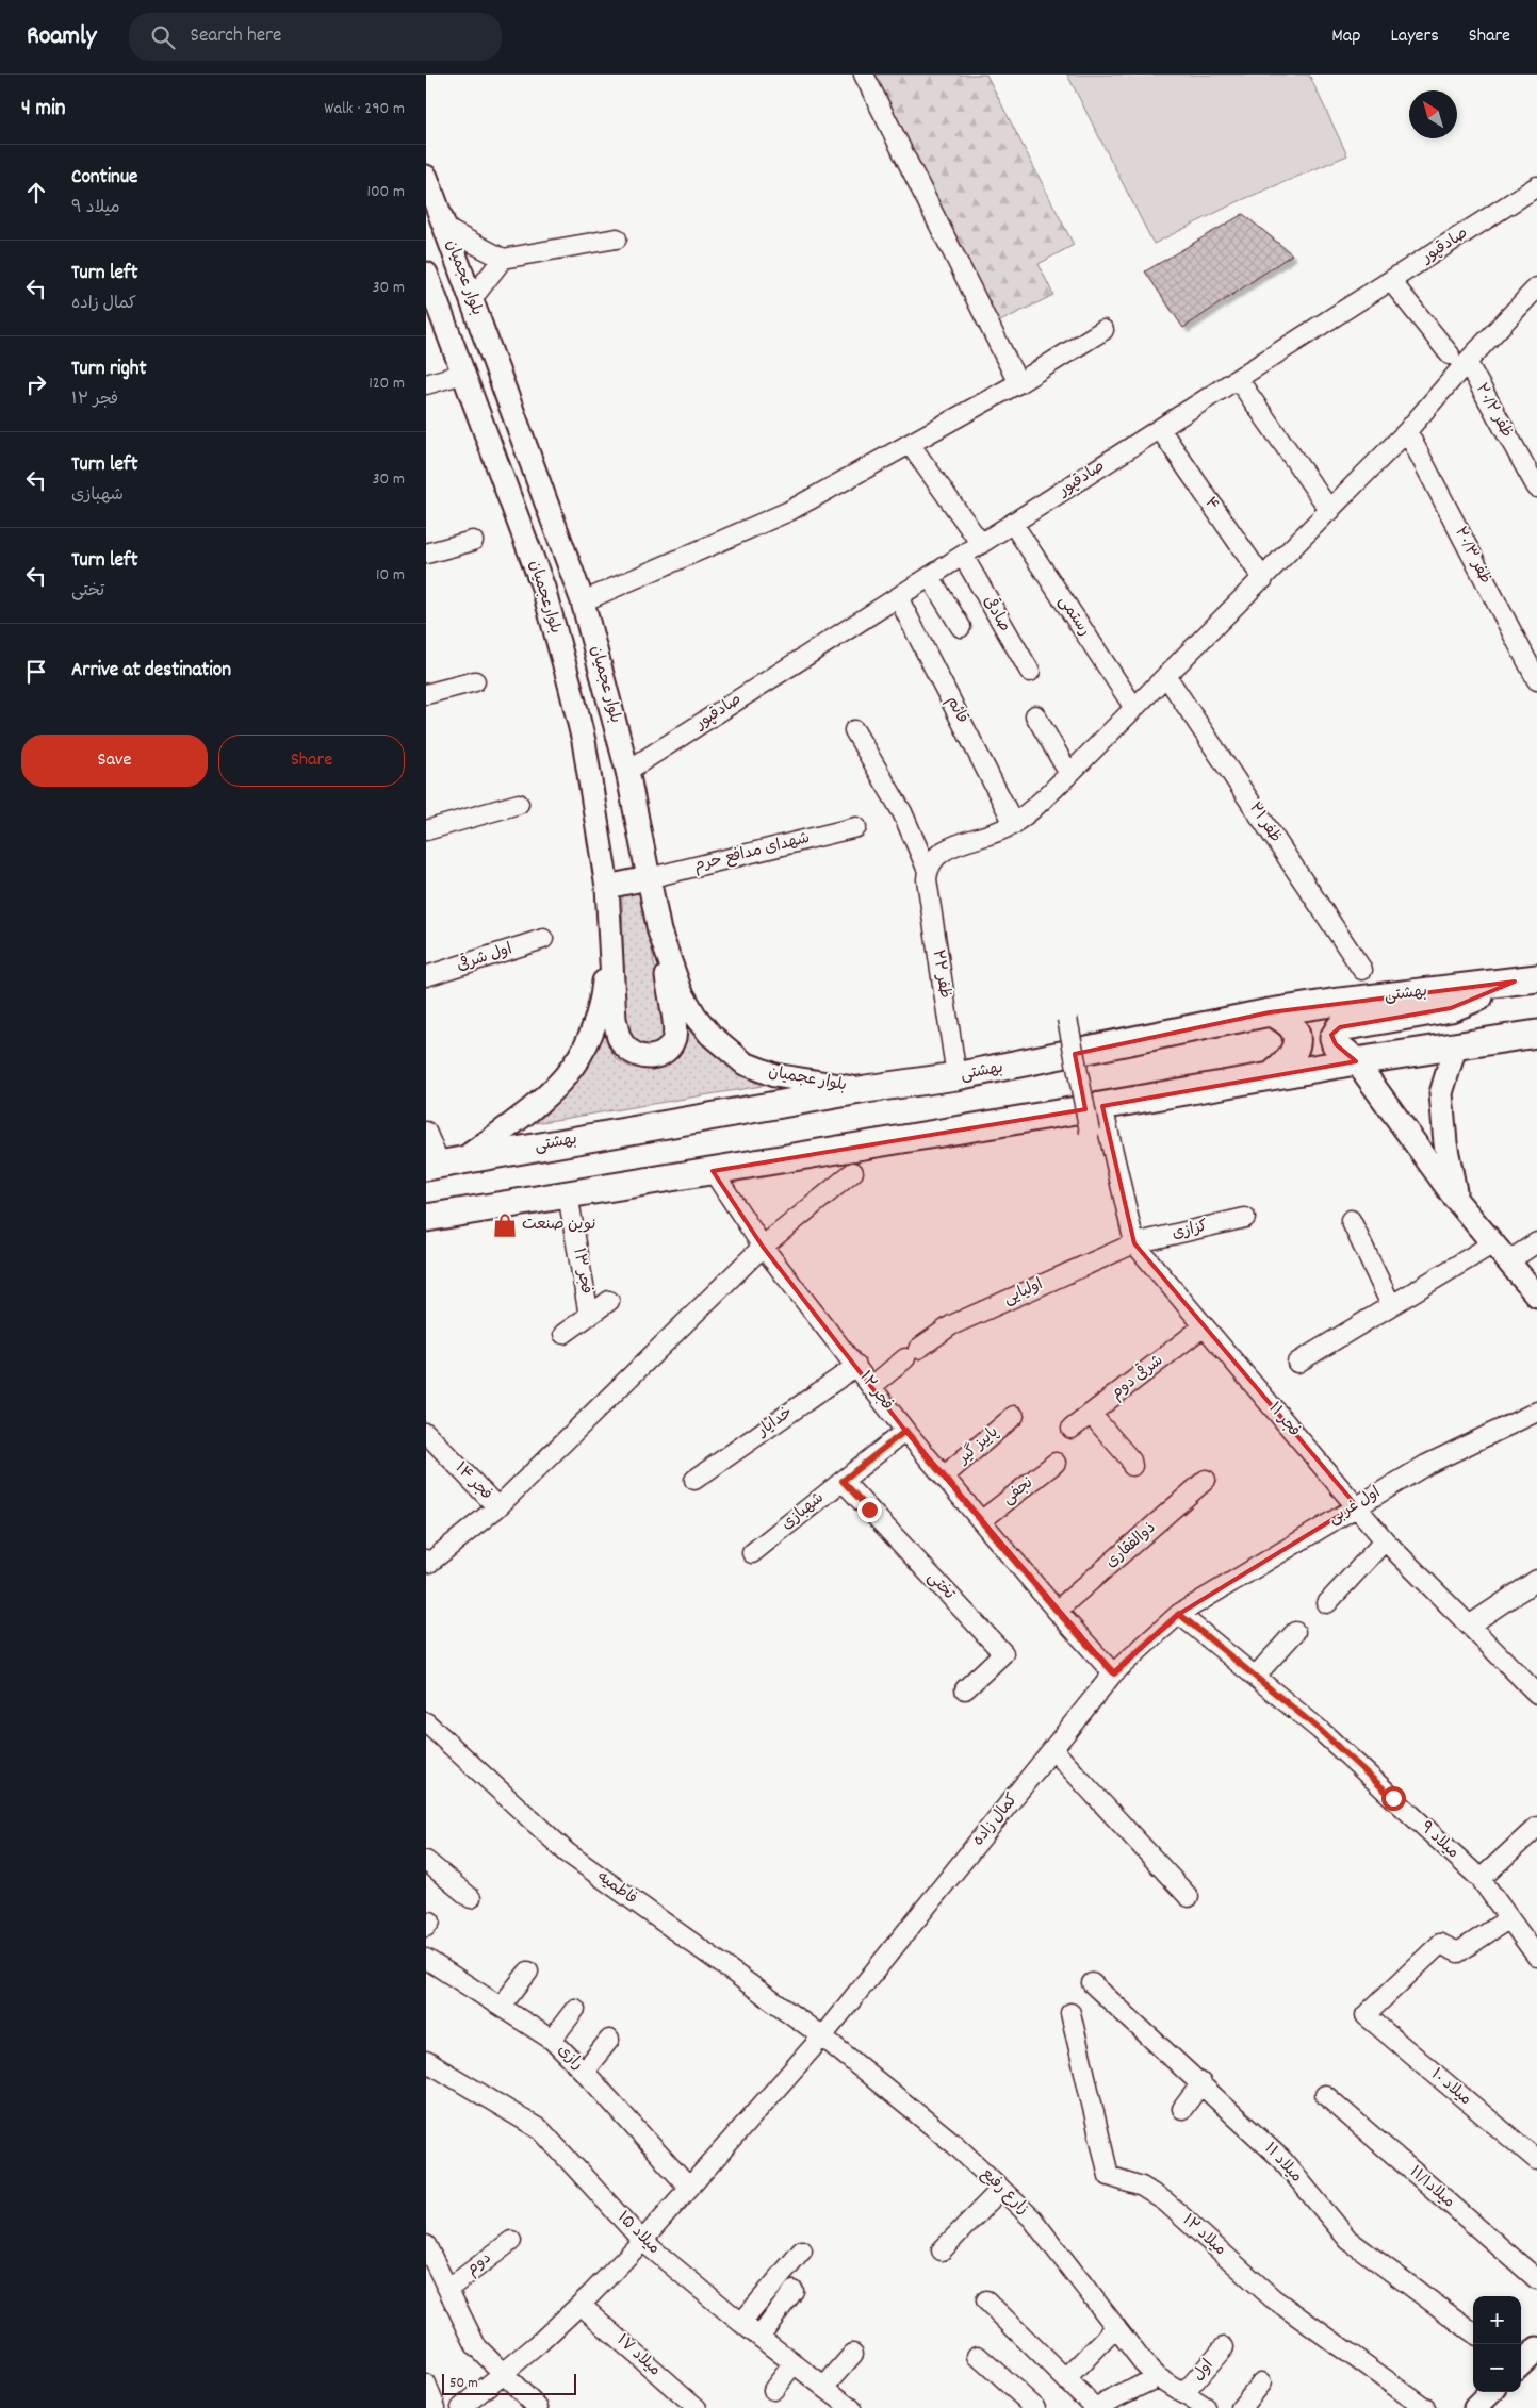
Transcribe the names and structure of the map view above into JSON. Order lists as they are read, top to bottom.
{
  "streets": {
    "highway": ["بهشتی"],
    "main road": ["بلوار عجمیان", "بلوارعجمیان"],
    "street": [
      "صادقپور",
      "ظفر ۲۰/۲",
      "۴",
      "ظفر ۲۰/۳",
      "صادقی",
      "رستمی",
      "قائم",
      "ظفر ۲۱",
      "شهدای مدافع حرم",
      "اول شرقی",
      "ظفر ۲۲",
      "کزازی",
      "فجر ۱۳",
      "اولیایی",
      "شرقی دوم",
      "فجر ۱۲",
      "فجر ۱۱",
      "خدایار",
      "پاییز گیر",
      "فجر ۱۴",
      "نجفی",
      "اول غربی",
      "شهبازی",
      "ذوالفقاری",
      "تختی",
      "کمال زاده",
      "میلاد ۹",
      "فاطمیه",
      "رازی",
      "میلاد ۱۰",
      "میلاد ۱۱",
      "میلاد۱۱/۱",
      "زارع رفیع",
      "میلاد ۱۵",
      "میلاد ۱۲",
      "دوم",
      "میلاد ۱۷",
      "اول"
    ]
  },
  "crossings": [
    ["صادقپور", "بلوار عجمیان"],
    ["صادقپور", "ظفر ۲۰/۲"],
    ["صادقپور", "۴"],
    ["صادقپور", "صادقی"],
    ["صادقپور", "رستمی"],
    ["صادقپور", "قائم"],
    ["بلوار عجمیان", "شهدای مدافع حرم"],
    ["بلوار عجمیان", "بهشتی"],
    ["ظفر ۲۲", "بهشتی"],
    ["کزازی", "اولیایی"],
    ["کزازی", "فجر ۱۱"],
    ["اولیایی", "فجر ۱۲"],
    ["اولیایی", "فجر ۱۱"],
    ["شرقی دوم", "فجر ۱۱"],
    ["فجر ۱۲", "خدایار"],
    ["فجر ۱۲", "پاییز گیر"],
    ["فجر ۱۲", "نجفی"],
    ["فجر ۱۲", "شهبازی"],
    ["فجر ۱۲", "ذوالفقاری"],
    ["فجر ۱۲", "کمال زاده"],
    ["فجر ۱۱", "اول غربی"],
    ["اول غربی", "کمال زاده"],
    ["اول غربی", "میلاد ۹"],
    ["شهبازی", "تختی"],
    ["کمال زاده", "میلاد ۹"],
    ["کمال زاده", "فاطمیه"],
    ["کمال زاده", "رازی"],
    ["کمال زاده", "زارع رفیع"],
    ["کمال زاده", "میلاد ۱۵"],
    ["کمال زاده", "میلاد ۱۷"],
    ["میلاد ۹", "میلاد ۱۰"],
    ["فاطمیه", "زارع رفیع"],
    ["زارع رفیع", "اول"]
  ],
  "places": {
    "shop": ["نوین صنعت"]
  },
  "scale_bar": "50 m",
  "north": "top left",
  "page": {
    "header": "Roamly",
    "search": "Search here",
    "nav": ["Map", "Layers", "Share"],
    "heading": ["4 min", "Walk · 290 m"],
    "list": [
      ["Continue", "میلاد ۹", "100 m"],
      ["Turn left", "کمال زاده", "30 m"],
      ["Turn right", "فجر ۱۲", "120 m"],
      ["Turn left", "شهبازی", "30 m"],
      ["Turn left", "تختی", "10 m"],
      "Arrive at destination"
    ],
    "buttons": ["Save", "Share"],
    "map_buttons": ["+", "−"],
    "scale": "50 m"
  }
}
